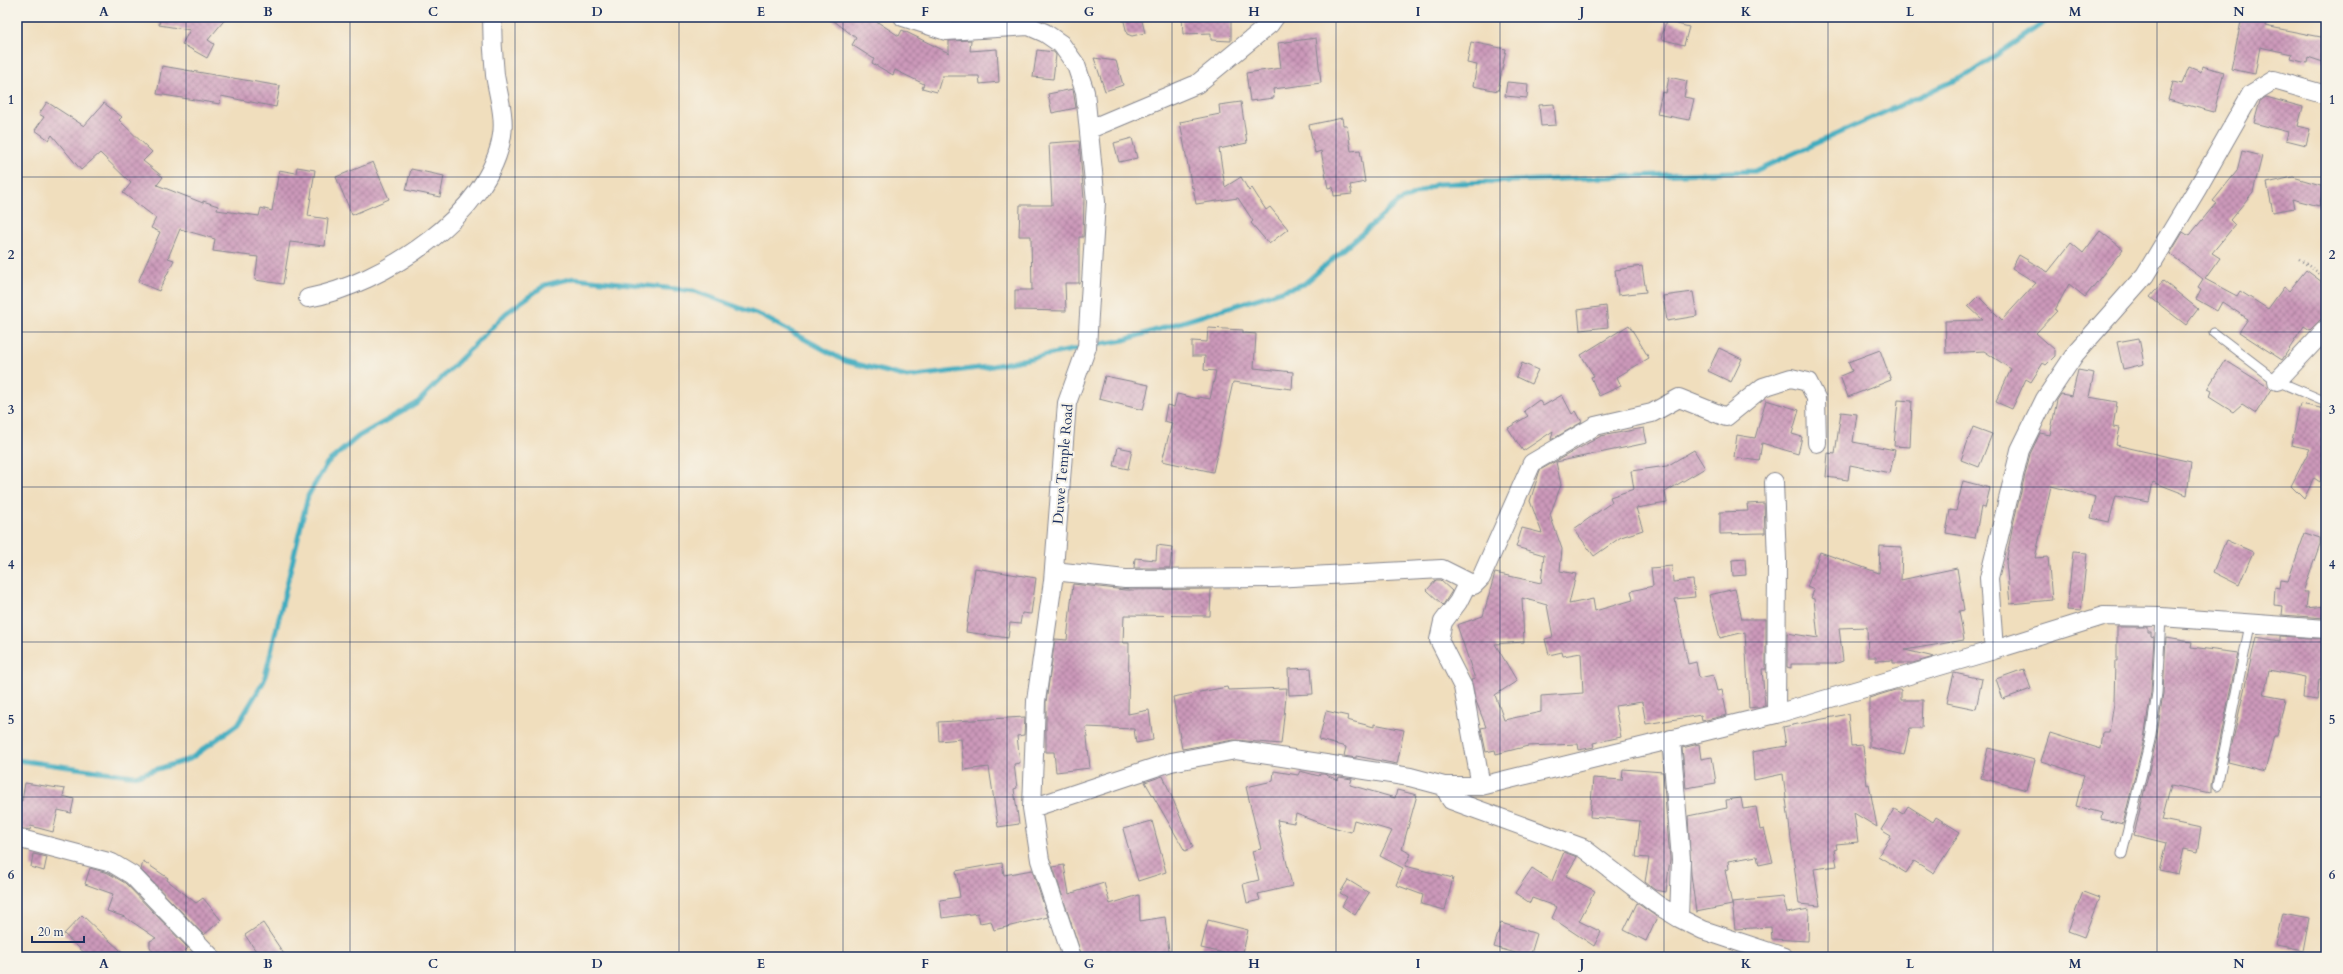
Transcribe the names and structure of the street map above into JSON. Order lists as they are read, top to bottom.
{
  "streets": {
    "street": ["Duwe Temple Road"]
  },
  "scale_bar": "20 m",
  "grid": {
    "columns": [
      "A",
      "B",
      "C",
      "D",
      "E",
      "F",
      "G",
      "H",
      "I",
      "J",
      "K",
      "L",
      "M",
      "N"
    ],
    "rows": [
      "1",
      "2",
      "3",
      "4",
      "5",
      "6"
    ]
  }
}
